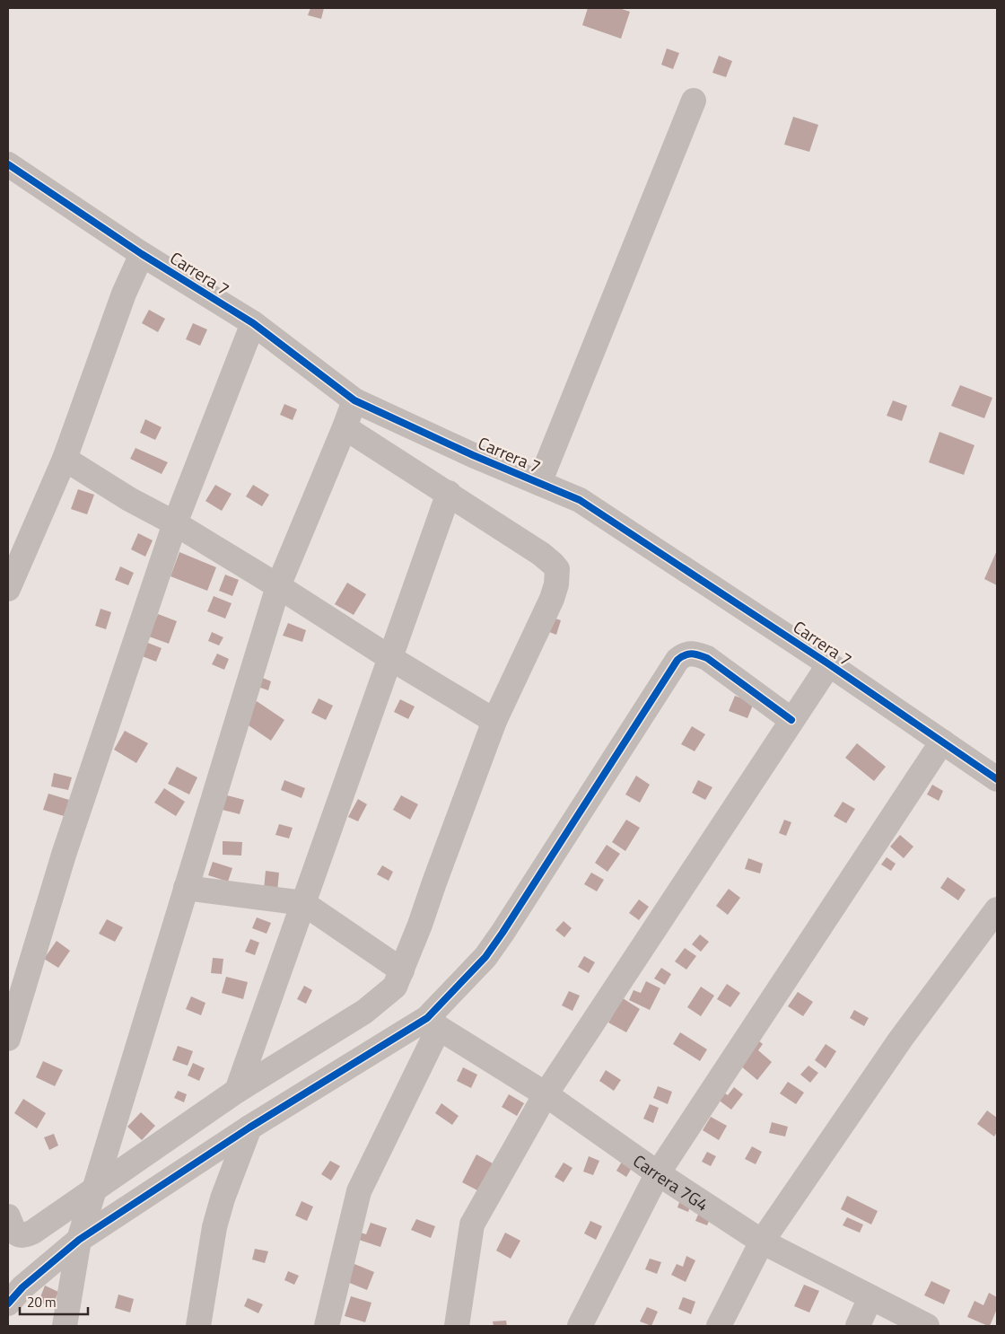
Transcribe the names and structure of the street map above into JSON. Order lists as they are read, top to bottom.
{
  "streets": {
    "street": ["Carrera 7", "Carrera 7G4"]
  },
  "scale_bar": "20 m"
}
